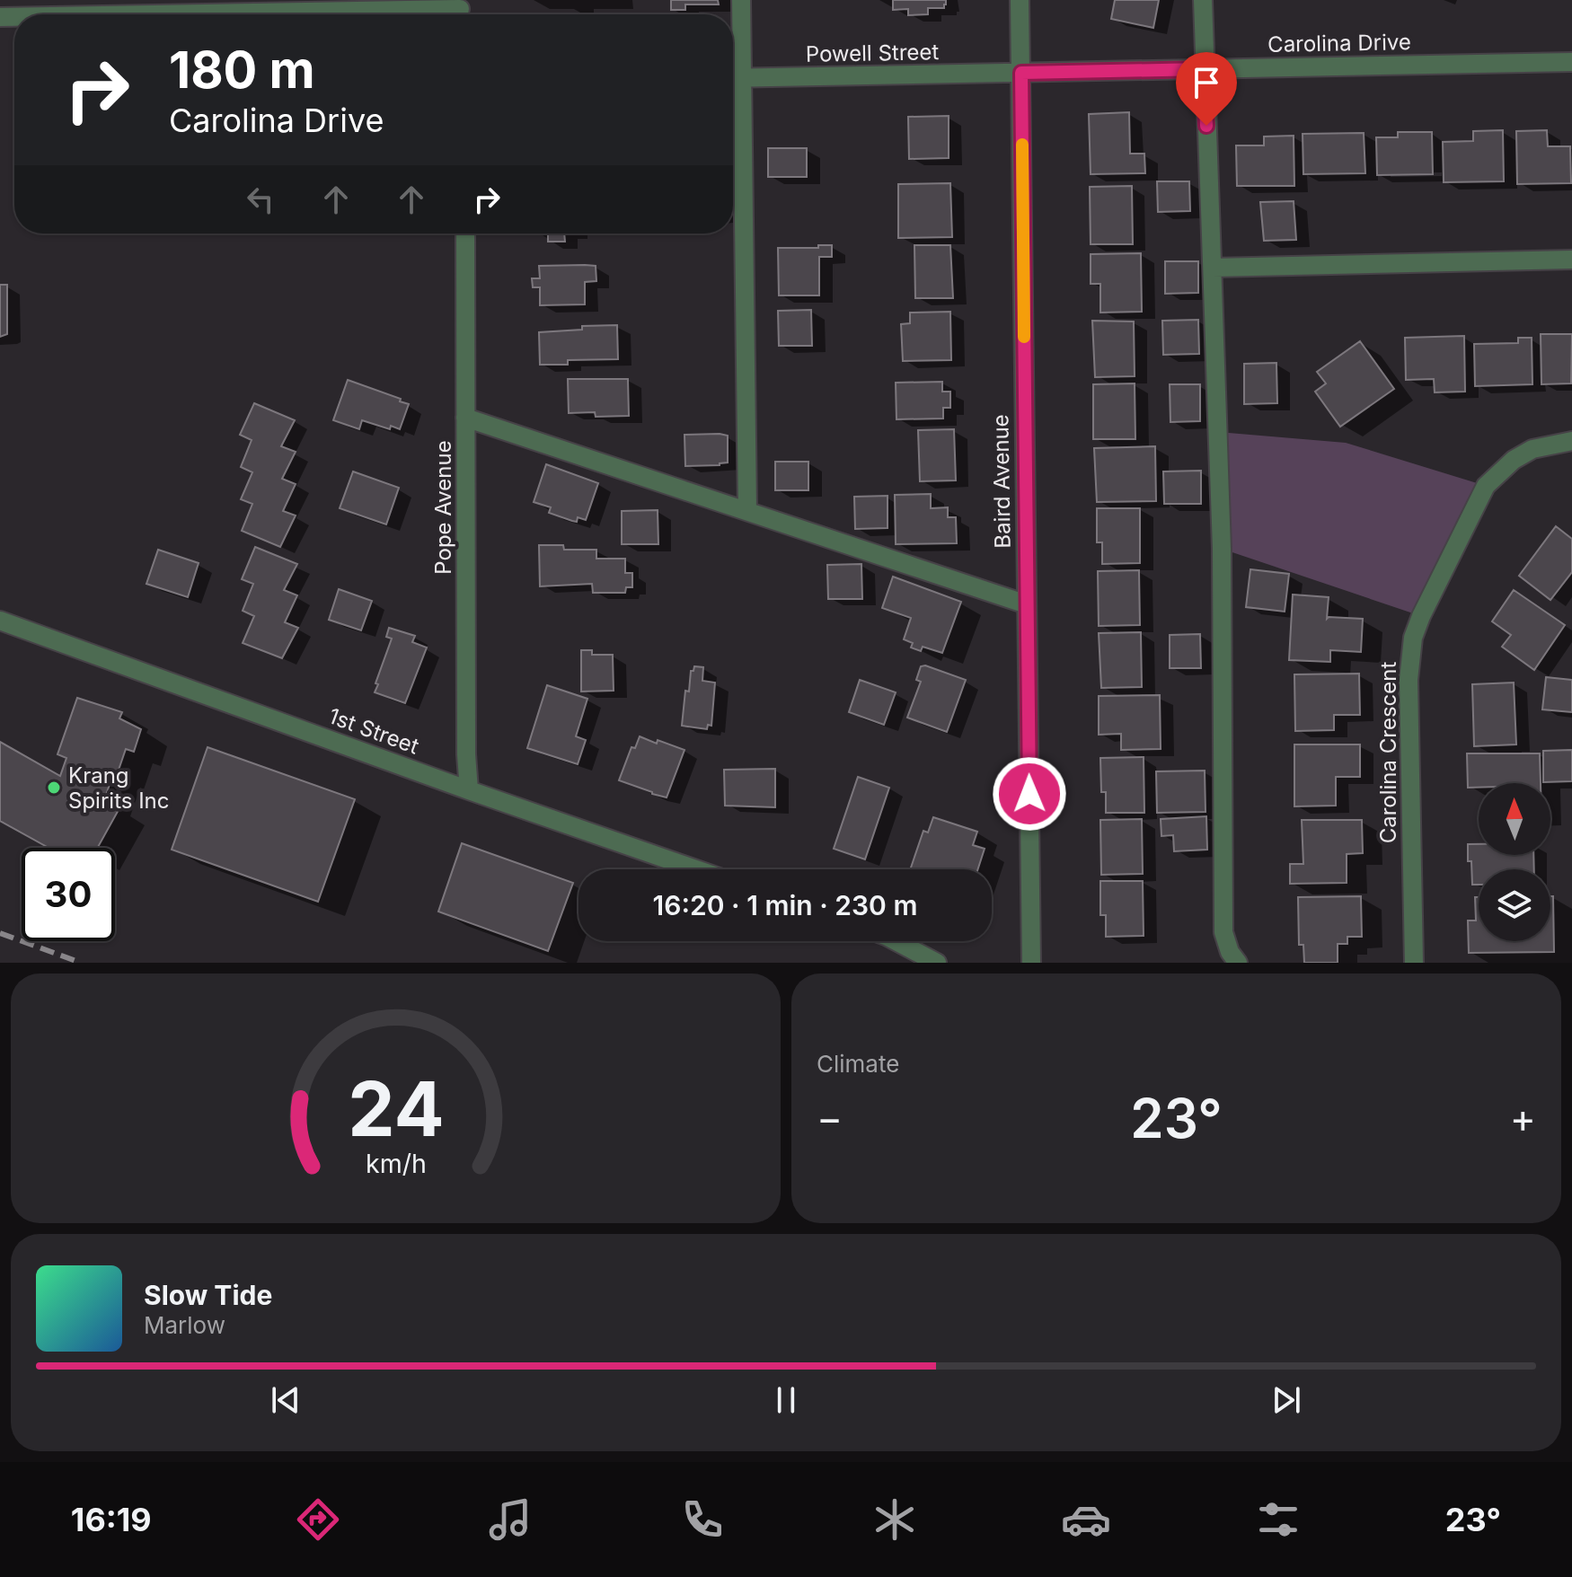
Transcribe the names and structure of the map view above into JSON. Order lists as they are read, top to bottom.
{
  "streets": {
    "street": [
      "Carolina Drive",
      "Powell Street",
      "Baird Avenue",
      "Pope Avenue",
      "1st Street",
      "Carolina Crescent"
    ]
  },
  "crossings": [
    ["Carolina Drive", "Powell Street"],
    ["Carolina Drive", "Baird Avenue"],
    ["Powell Street", "Baird Avenue"],
    ["Pope Avenue", "1st Street"]
  ],
  "places": ["Krang Spirits Inc"],
  "north": "top",
  "page": {
    "turn": ["180 m", "Carolina Drive"],
    "limit": "30",
    "trip": "16:20 · 1 min · 230 m",
    "tile": "Climate",
    "heat": ["−", "23°", "+"],
    "song": ["Slow Tide", "Marlow"],
    "tabs": ["16:19", "23°"],
    "gauge": ["24", "km/h"]
  }
}
